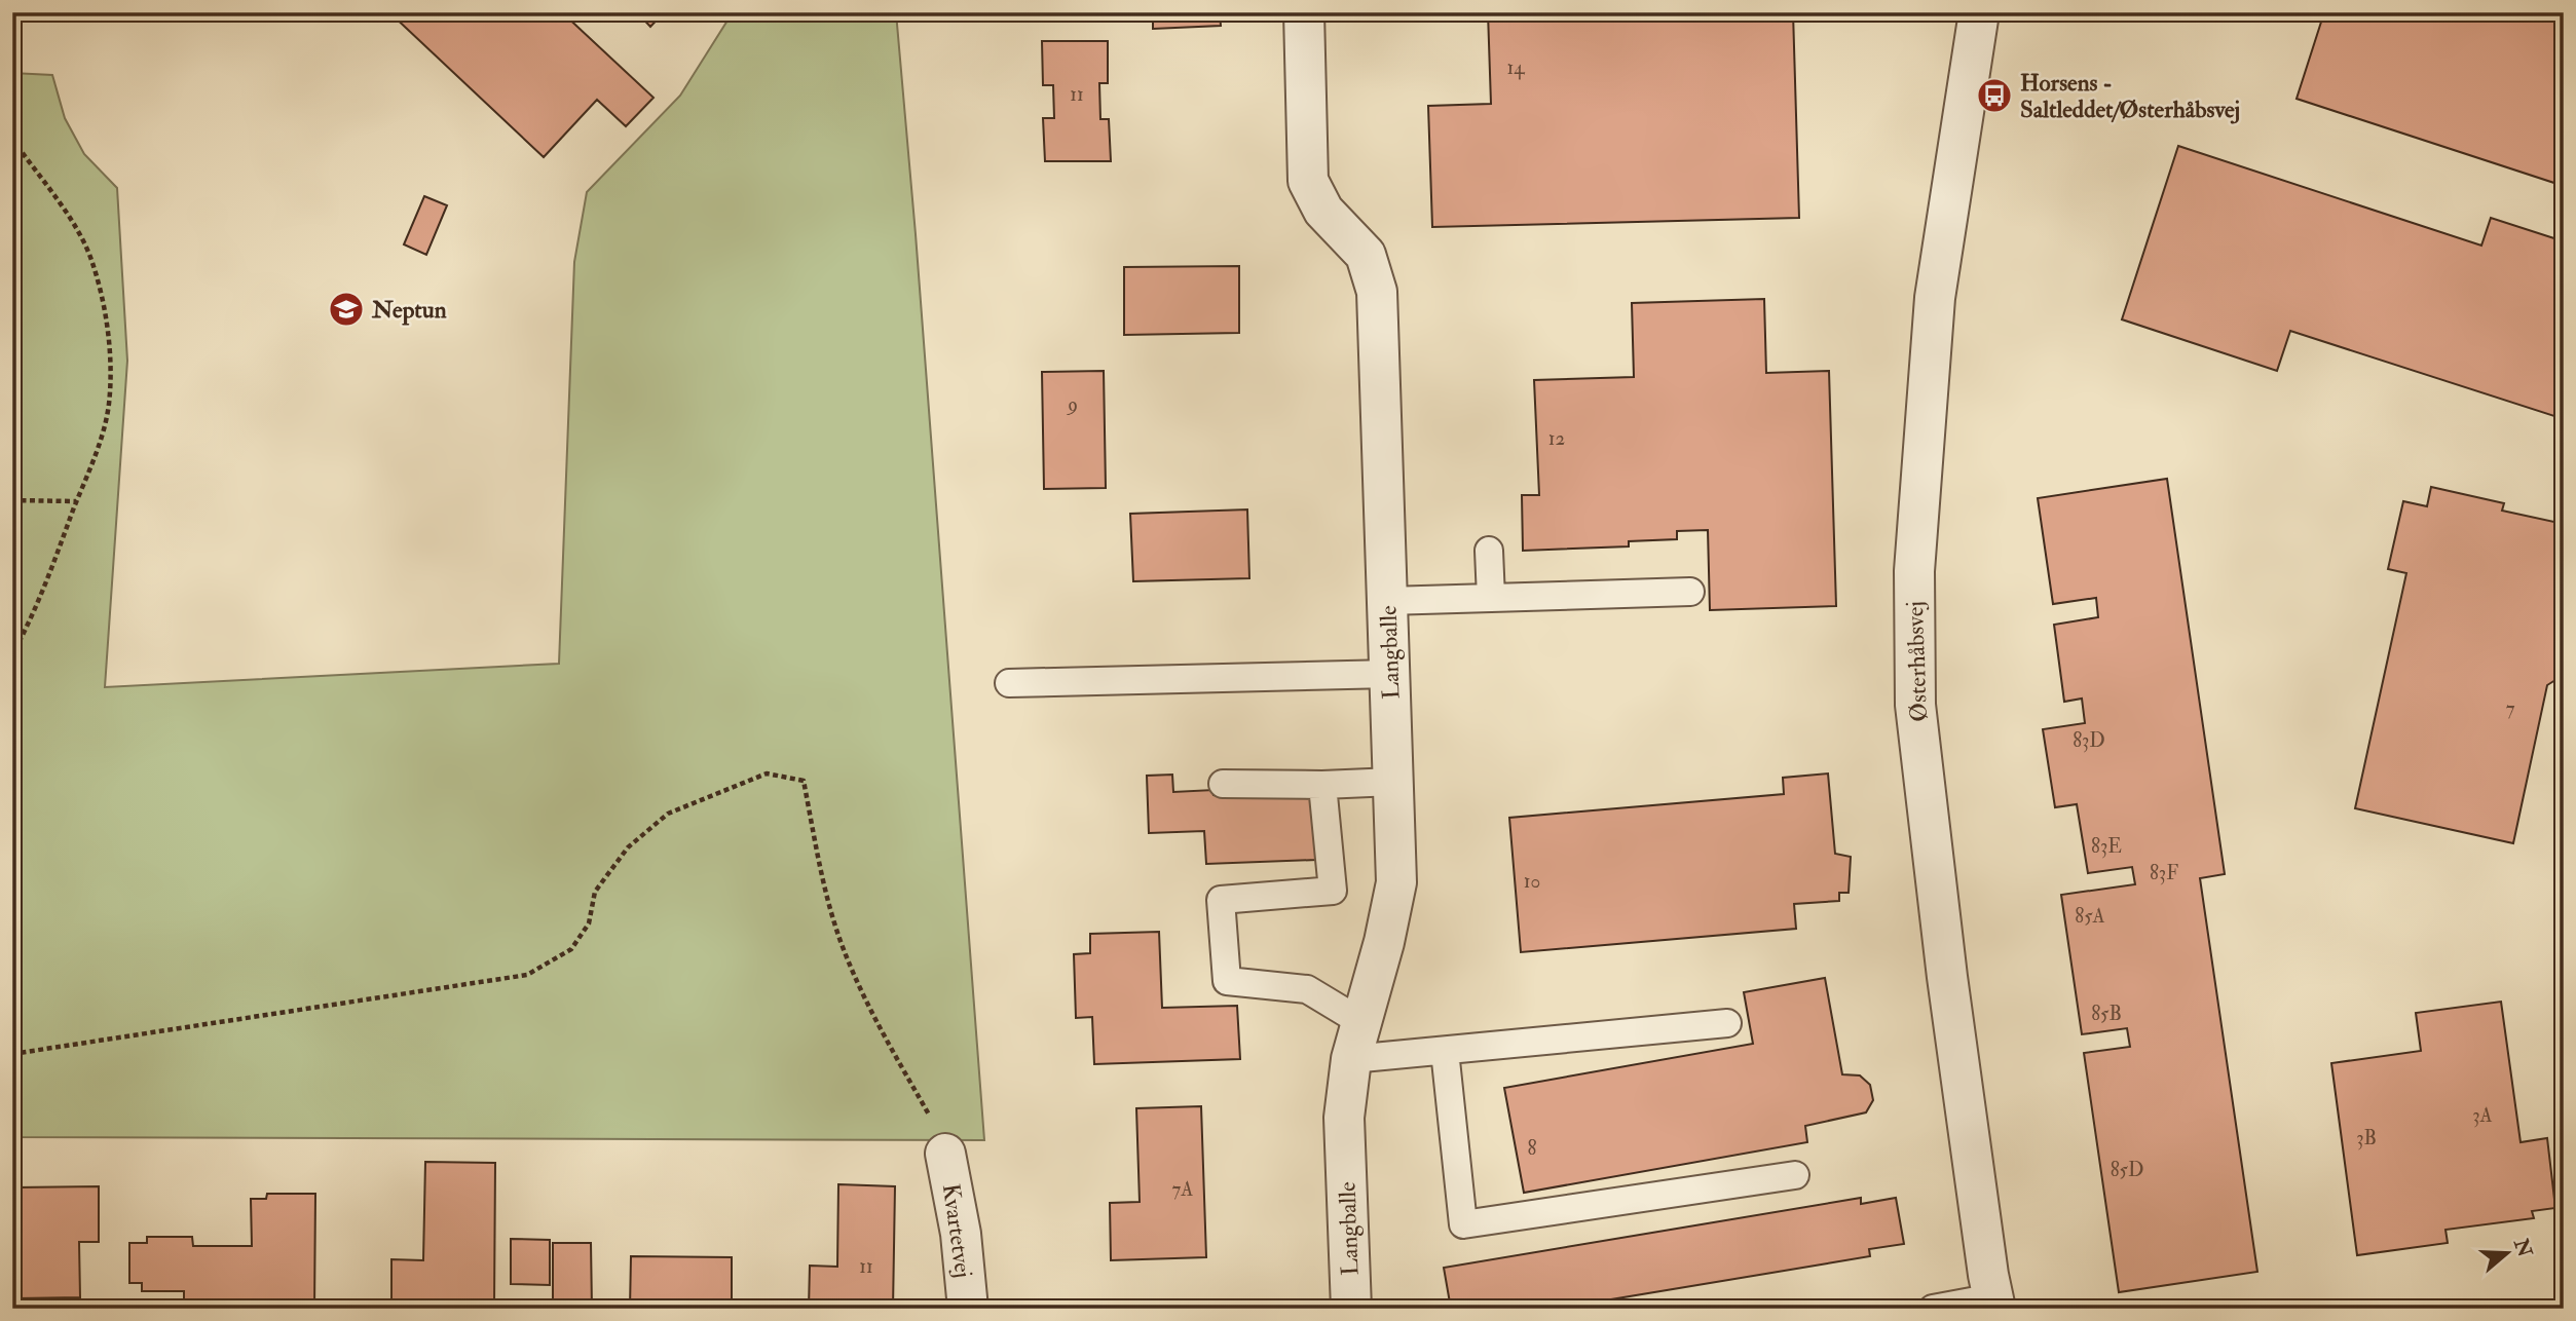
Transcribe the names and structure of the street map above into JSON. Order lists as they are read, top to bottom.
{
  "streets": {
    "street": ["Langballe", "Østerhåbsvej", "Kvartetvej"]
  },
  "places": {
    "bus stop": ["Horsens - Saltleddet/Østerhåbsvej"],
    "school or university": ["Neptun"]
  },
  "house_numbers": [
    "14",
    "11",
    "9",
    "12",
    "7",
    "83D",
    "83E",
    "83F",
    "10",
    "85A",
    "85B",
    "3A",
    "3B",
    "8",
    "85D",
    "7A",
    "11"
  ],
  "north": "right"
}
